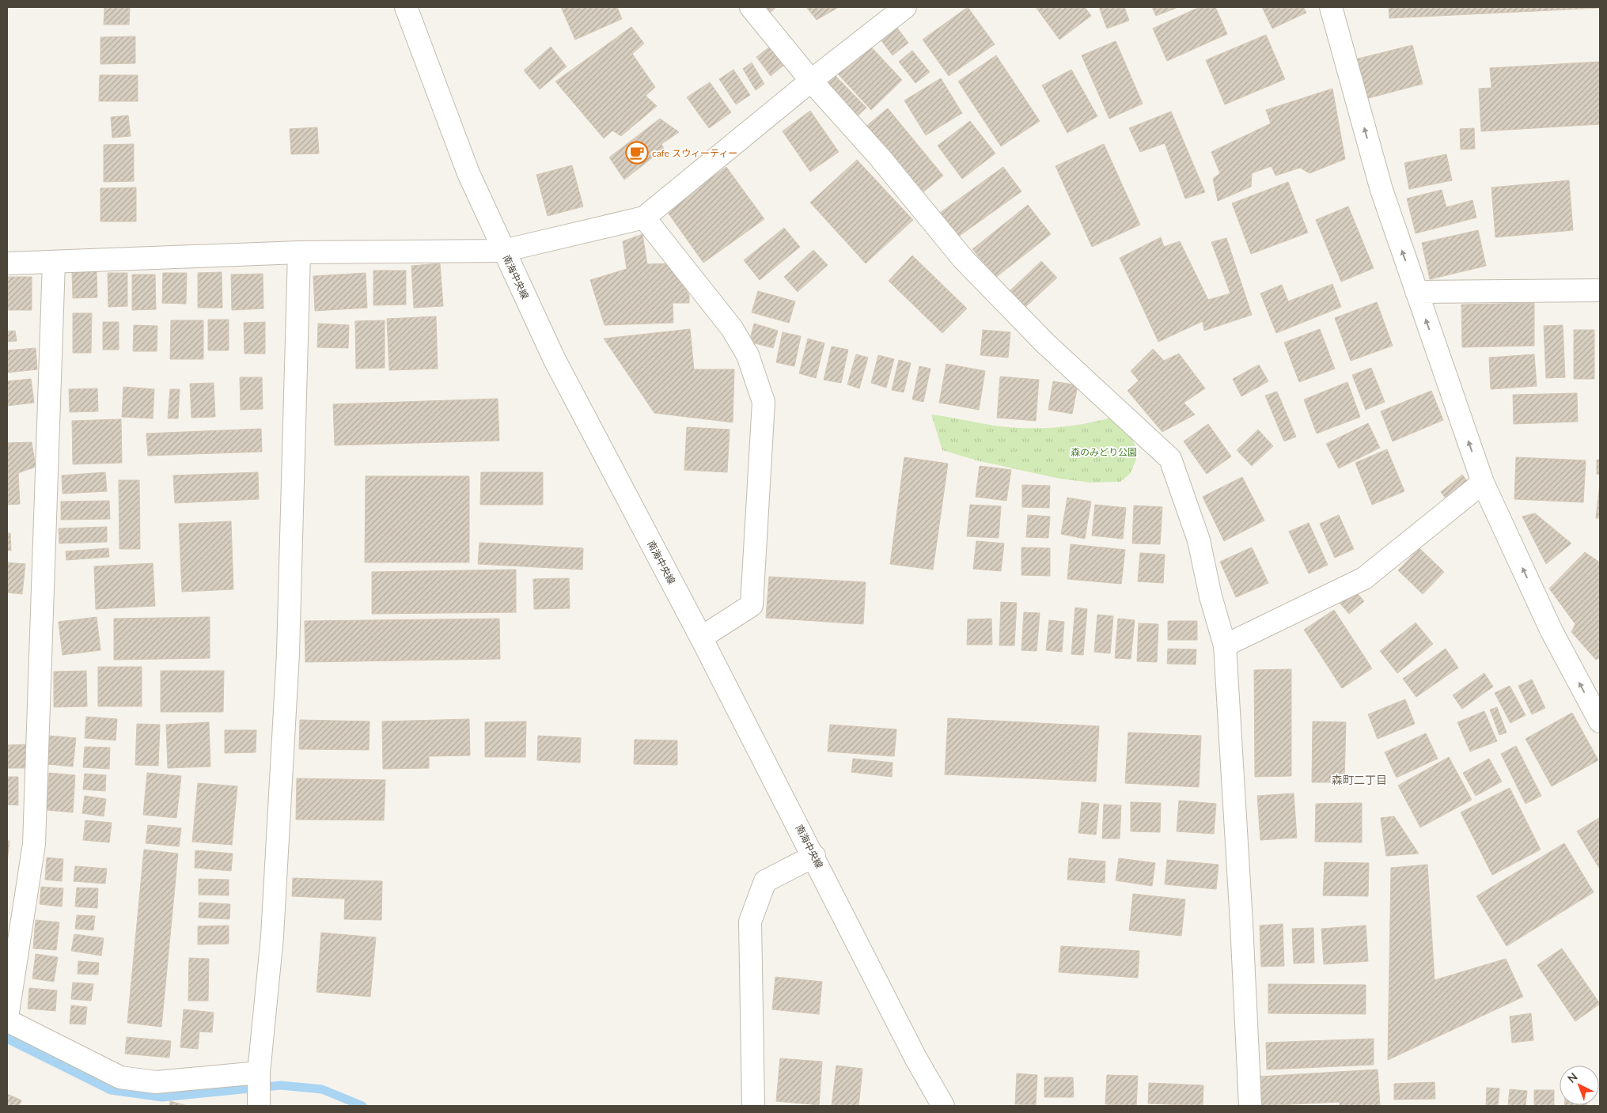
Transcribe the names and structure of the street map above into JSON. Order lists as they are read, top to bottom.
{
  "streets": {
    "street": ["南海中央線"]
  },
  "districts": ["森町二丁目"],
  "parks": ["森のみどり公園"],
  "places": {
    "cafe": ["cafe スウィーティー"]
  },
  "north": "top left"
}
